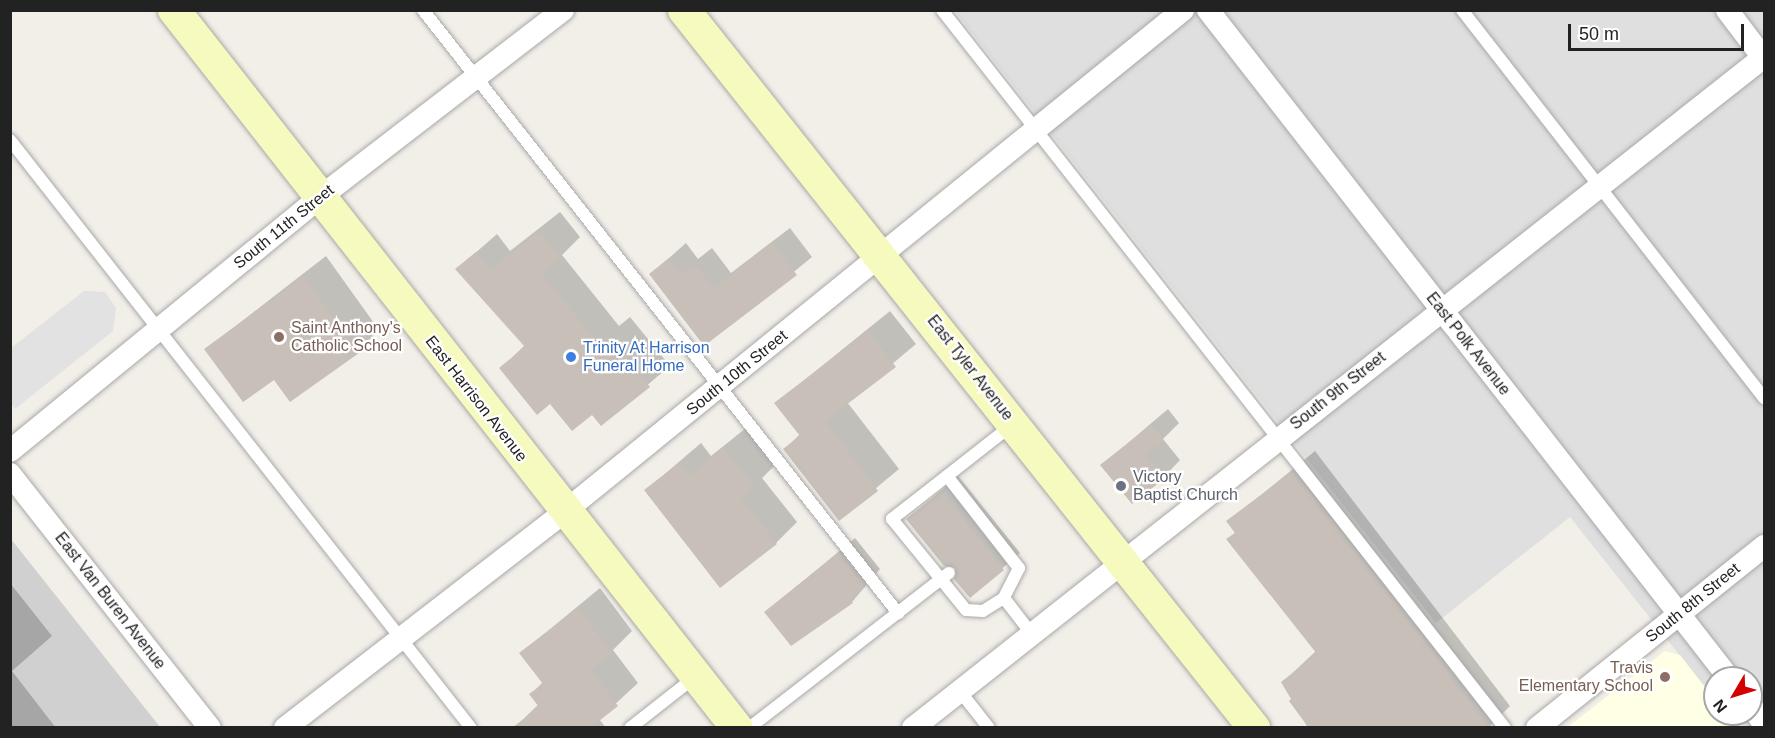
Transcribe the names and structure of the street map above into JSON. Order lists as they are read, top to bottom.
{
  "streets": {
    "main road": ["East Tyler Avenue", "East Harrison Avenue"],
    "street": [
      "South 11th Street",
      "East Polk Avenue",
      "South 10th Street",
      "South 9th Street",
      "East Van Buren Avenue",
      "South 8th Street"
    ]
  },
  "crossings": [
    ["South 11th Street", "East Harrison Avenue"],
    ["East Polk Avenue", "South 9th Street"],
    ["East Polk Avenue", "South 8th Street"],
    ["East Tyler Avenue", "South 10th Street"],
    ["East Tyler Avenue", "South 9th Street"],
    ["South 10th Street", "East Harrison Avenue"]
  ],
  "places": [
    "Saint Anthony's Catholic School",
    "Trinity At Harrison Funeral Home",
    "Victory Baptist Church",
    "Travis Elementary School"
  ],
  "scale_bar": "50 m",
  "north": "bottom left"
}
